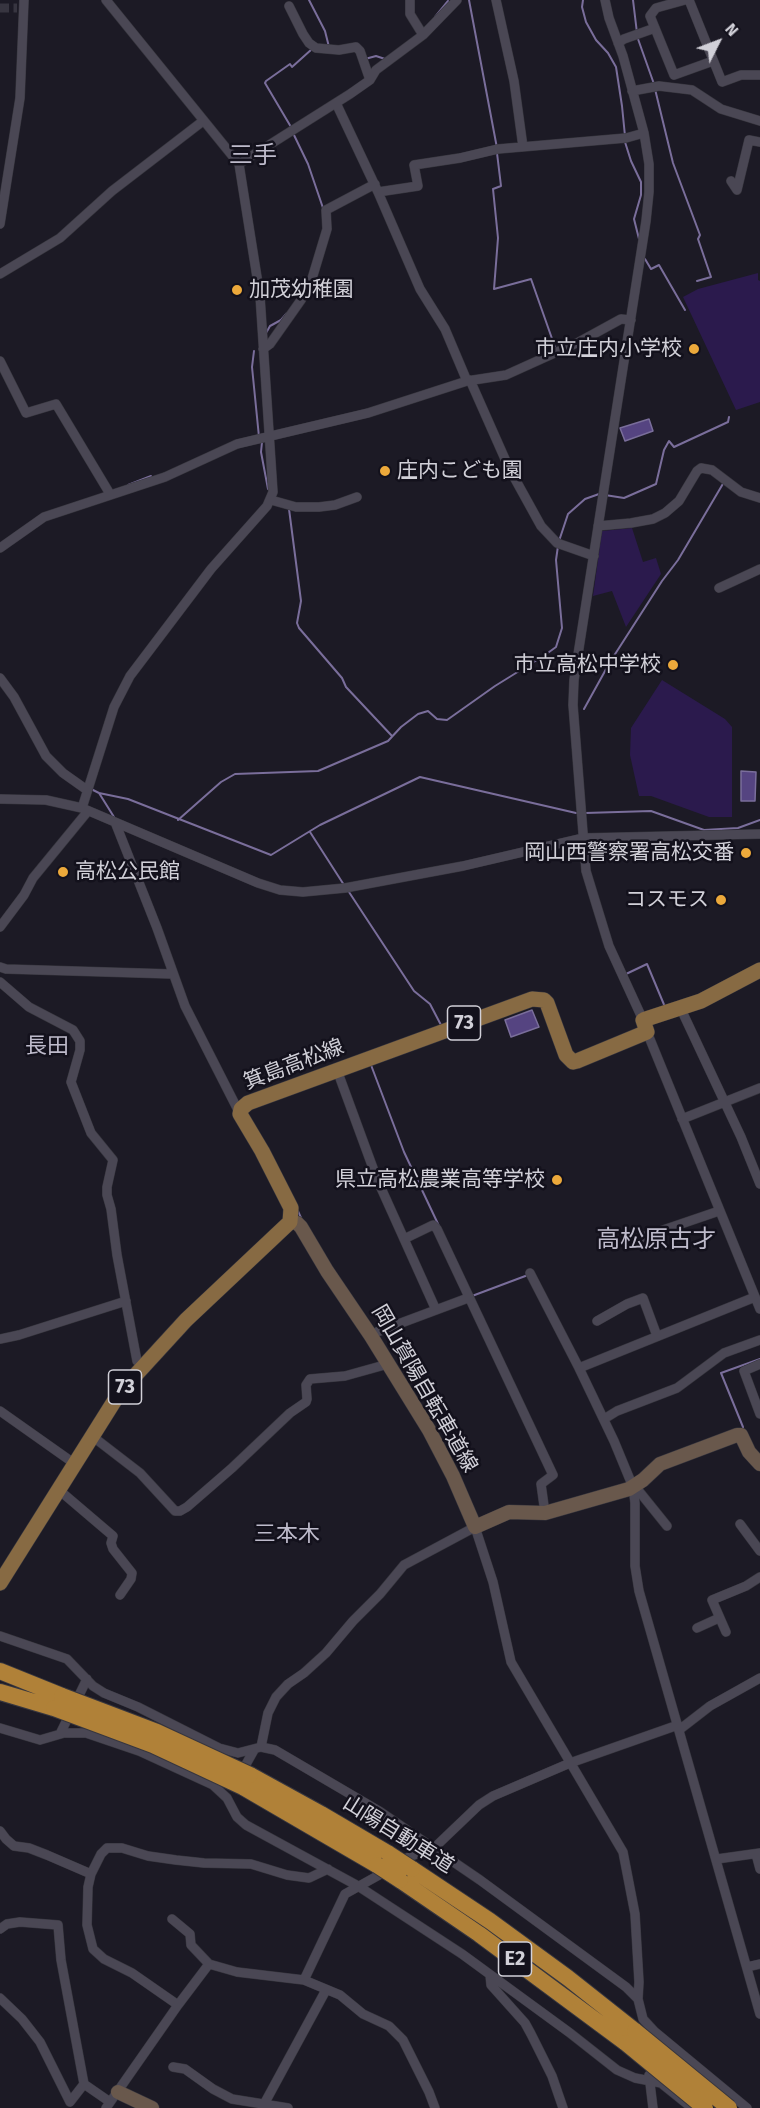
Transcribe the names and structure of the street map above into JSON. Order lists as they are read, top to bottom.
{
  "streets": {
    "highway": ["山陽自動車道", "E2"],
    "main road": ["73", "箕島高松線", "岡山賀陽自転車道線"]
  },
  "crossings": [
    ["73", "箕島高松線"],
    ["73", "岡山賀陽自転車道線"],
    ["箕島高松線", "岡山賀陽自転車道線"]
  ],
  "districts": [
    "三手",
    "長田",
    "高松原古才",
    "三本木"
  ],
  "places": [
    "加茂幼稚園",
    "市立庄内小学校",
    "庄内こども園",
    "市立高松中学校",
    "岡山西警察署高松交番",
    "高松公民館",
    "コスモス",
    "県立高松農業高等学校"
  ],
  "north": "top right"
}
